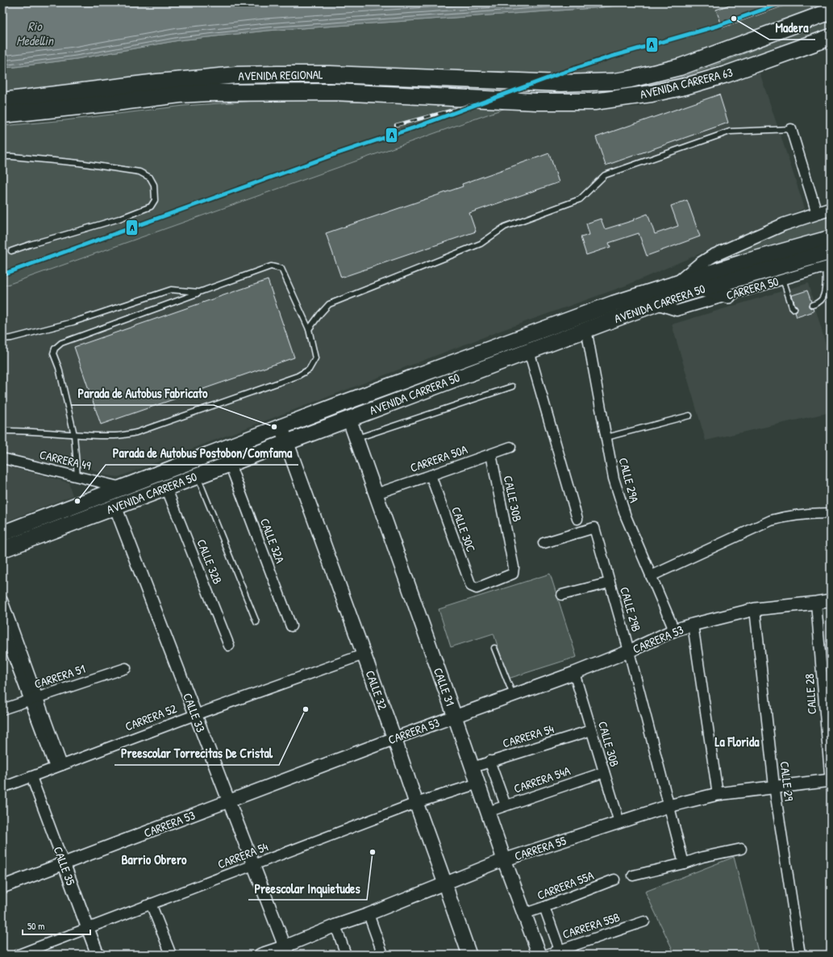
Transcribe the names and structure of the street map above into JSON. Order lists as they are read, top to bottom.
{
  "streets": {
    "highway": ["AVENIDA REGIONAL", "AVENIDA CARRERA 63"],
    "main road": ["AVENIDA CARRERA 50", "CALLE 31", "CALLE 32"],
    "street": [
      "CARRERA 50",
      "CARRERA 50A",
      "CARRERA 49",
      "CALLE 29A",
      "CALLE 30B",
      "CALLE 30C",
      "CALLE 32A",
      "CALLE 32B",
      "CALLE 29B",
      "CARRERA 53",
      "CARRERA 51",
      "CALLE 28",
      "CALLE 33",
      "CARRERA 52",
      "CARRERA 54",
      "CARRERA 54A",
      "CALLE 29",
      "CARRERA 55",
      "CALLE 35",
      "CARRERA 55A",
      "CARRERA 55B"
    ]
  },
  "crossings": [
    ["AVENIDA REGIONAL", "AVENIDA CARRERA 63"],
    ["CARRERA 50", "AVENIDA CARRERA 50"],
    ["AVENIDA CARRERA 50", "CARRERA 49"],
    ["AVENIDA CARRERA 50", "CALLE 29A"],
    ["AVENIDA CARRERA 50", "CALLE 32A"],
    ["AVENIDA CARRERA 50", "CALLE 32B"],
    ["AVENIDA CARRERA 50", "CALLE 31"],
    ["AVENIDA CARRERA 50", "CALLE 32"],
    ["AVENIDA CARRERA 50", "CALLE 33"],
    ["CARRERA 50A", "CALLE 30B"],
    ["CARRERA 50A", "CALLE 30C"],
    ["CARRERA 50A", "CALLE 31"],
    ["CALLE 29A", "CARRERA 53"],
    ["CALLE 30B", "CALLE 30C"],
    ["CALLE 30B", "CARRERA 53"],
    ["CALLE 30B", "CARRERA 54"],
    ["CALLE 30B", "CARRERA 54A"],
    ["CALLE 30B", "CARRERA 55"],
    ["CALLE 29B", "CARRERA 53"],
    ["CALLE 29B", "CARRERA 55"],
    ["CARRERA 53", "CALLE 31"],
    ["CARRERA 53", "CALLE 32"],
    ["CARRERA 53", "CALLE 28"],
    ["CARRERA 53", "CALLE 33"],
    ["CARRERA 53", "CALLE 29"],
    ["CARRERA 53", "CALLE 35"],
    ["CALLE 31", "CARRERA 54"],
    ["CALLE 31", "CARRERA 54A"],
    ["CALLE 31", "CARRERA 55"],
    ["CALLE 31", "CARRERA 55A"],
    ["CALLE 32", "CARRERA 52"],
    ["CALLE 32", "CARRERA 54"],
    ["CALLE 32", "CARRERA 55"],
    ["CALLE 28", "CARRERA 55"],
    ["CALLE 33", "CARRERA 52"],
    ["CALLE 33", "CARRERA 54"],
    ["CALLE 33", "CARRERA 55"],
    ["CARRERA 52", "CALLE 35"],
    ["CARRERA 54", "CALLE 35"],
    ["CALLE 29", "CARRERA 55"]
  ],
  "districts": ["La Florida", "Barrio Obrero"],
  "water": ["Rio Medellin"],
  "places": [
    "Madera",
    "Parada de Autobus Fabricato",
    "Parada de Autobus Postobon/Comfama",
    "Preescolar Torrecitas De Cristal",
    "Preescolar Inquietudes"
  ],
  "lines": ["transit line A"],
  "scale_bar": "50 m"
}
